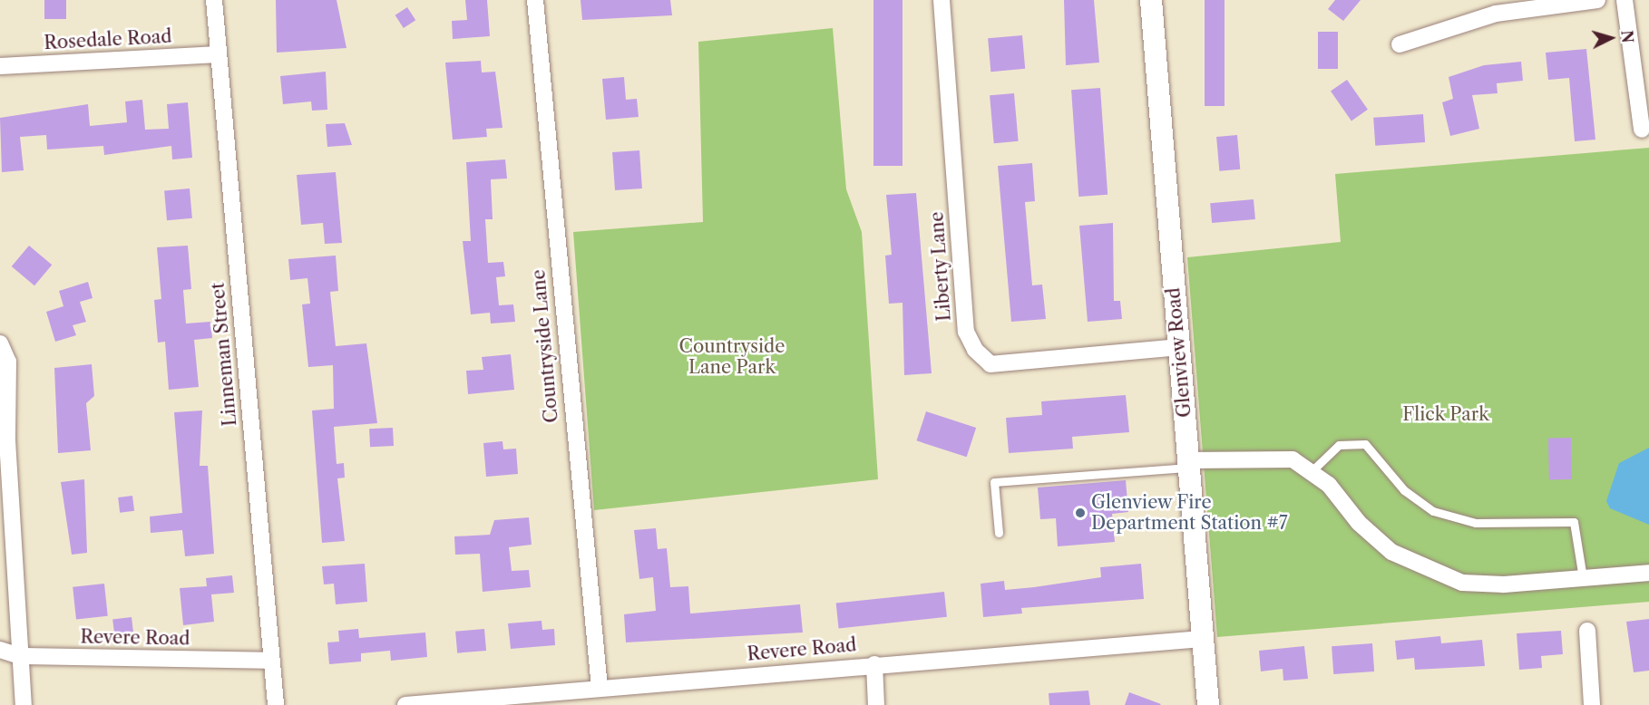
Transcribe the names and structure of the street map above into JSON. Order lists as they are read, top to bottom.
{
  "streets": {
    "main road": ["Glenview Road"],
    "street": [
      "Rosedale Road",
      "Liberty Lane",
      "Countryside Lane",
      "Linneman Street",
      "Revere Road"
    ]
  },
  "crossings": [
    ["Rosedale Road", "Linneman Street"],
    ["Liberty Lane", "Glenview Road"],
    ["Countryside Lane", "Revere Road"],
    ["Glenview Road", "Revere Road"],
    ["Linneman Street", "Revere Road"]
  ],
  "parks": ["Countryside Lane Park", "Flick Park"],
  "places": ["Glenview Fire Department Station #7"],
  "north": "right"
}
